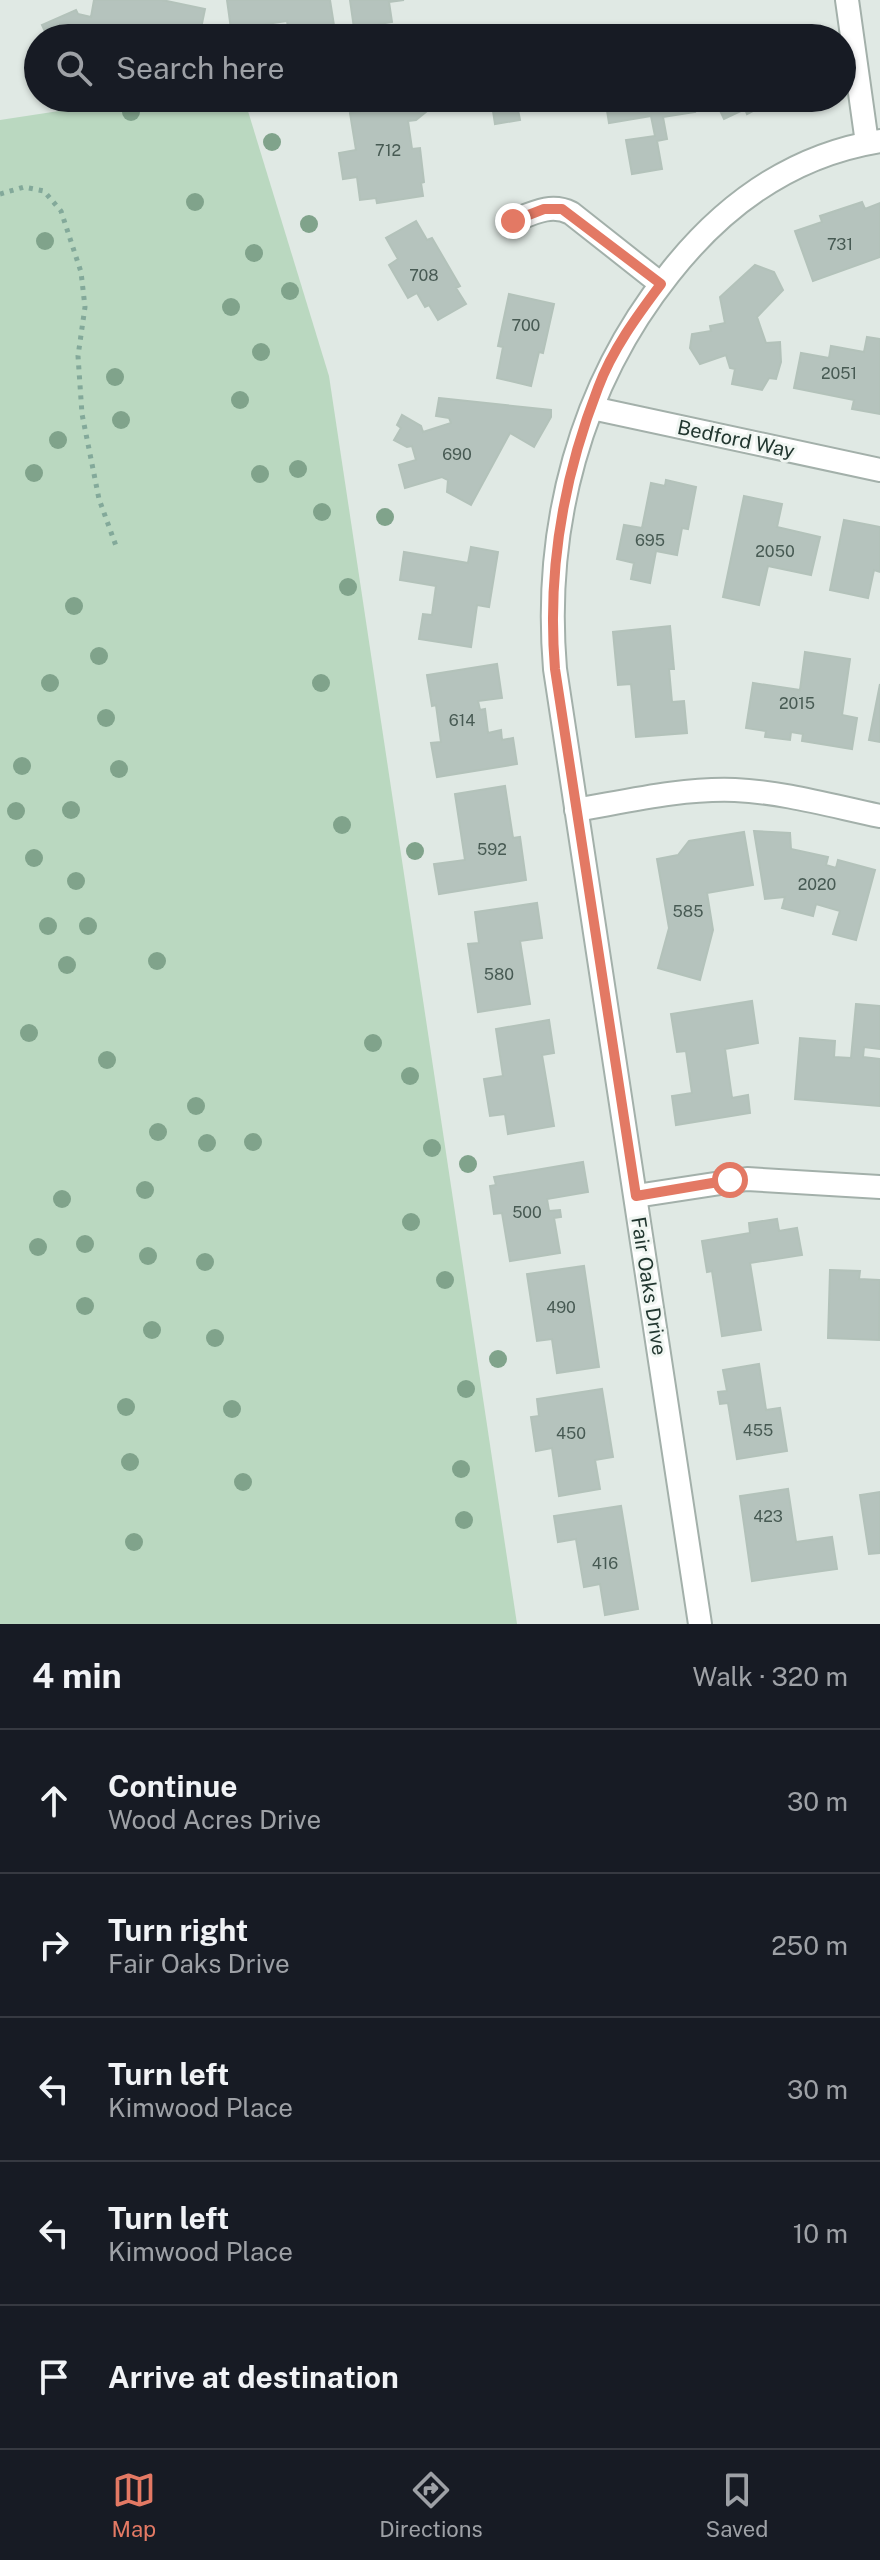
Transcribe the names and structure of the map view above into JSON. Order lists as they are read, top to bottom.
{
  "streets": {
    "street": ["Bedford Way", "Fair Oaks Drive"]
  },
  "crossings": [
    ["Bedford Way", "Fair Oaks Drive"]
  ],
  "house_numbers": [
    "712",
    "731",
    "708",
    "700",
    "2051",
    "690",
    "695",
    "2050",
    "2015",
    "614",
    "592",
    "2020",
    "585",
    "580",
    "500",
    "490",
    "455",
    "450",
    "423",
    "416"
  ],
  "page": {
    "search": "Search here",
    "heading": ["4 min", "Walk · 320 m"],
    "list": [
      ["Continue", "Wood Acres Drive", "30 m"],
      ["Turn right", "Fair Oaks Drive", "250 m"],
      ["Turn left", "Kimwood Place", "30 m"],
      ["Turn left", "Kimwood Place", "10 m"],
      "Arrive at destination"
    ],
    "nav": ["Map", "Directions", "Saved"]
  }
}
